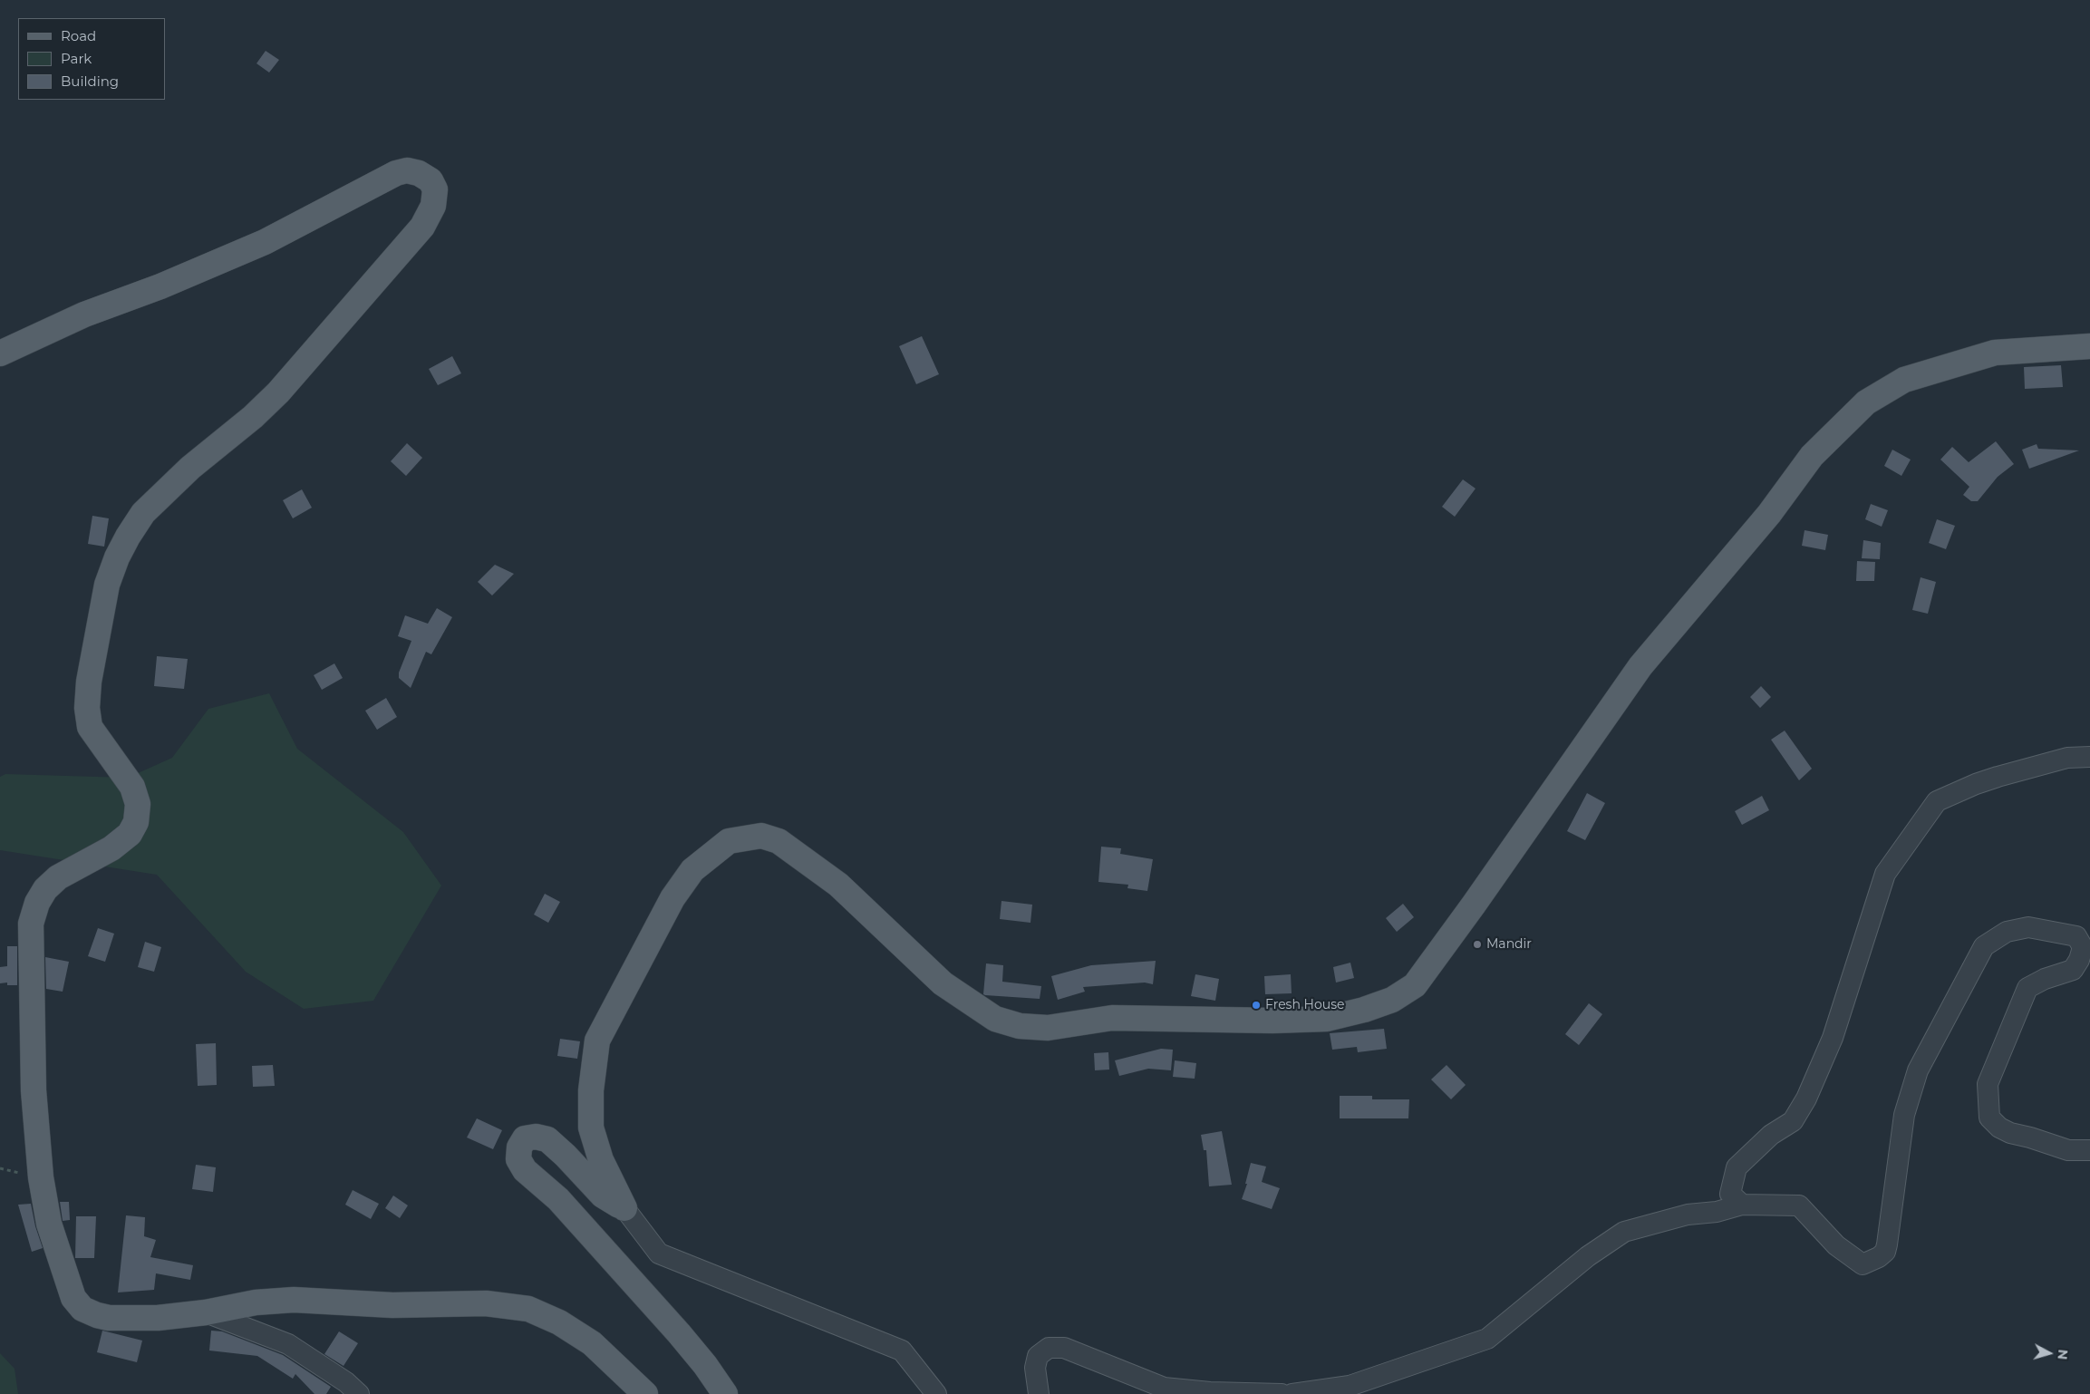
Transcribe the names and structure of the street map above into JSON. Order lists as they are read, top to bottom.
{
  "places": ["Mandir", "Fresh House"],
  "legend": ["Road", "Park", "Building"],
  "north": "right"
}
